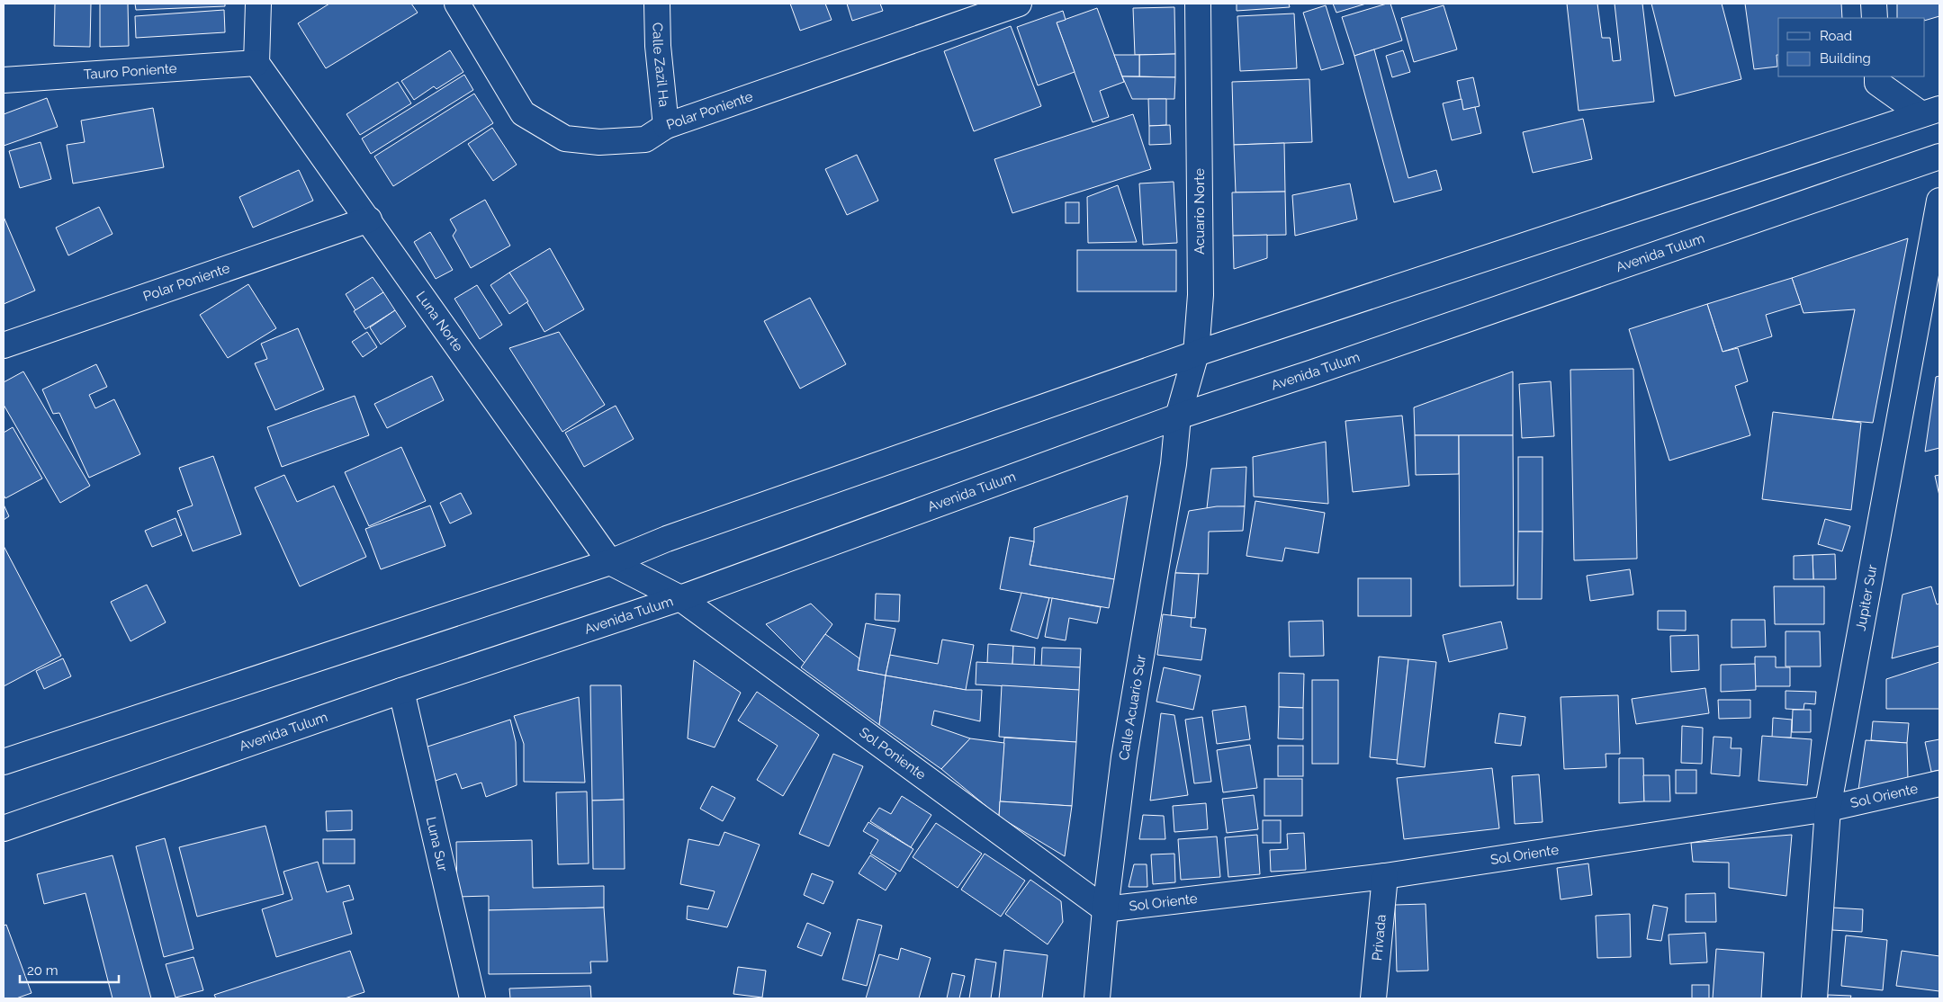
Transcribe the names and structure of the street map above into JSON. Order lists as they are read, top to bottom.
{
  "streets": {
    "street": [
      "Calle Zazil Ha",
      "Tauro Poniente",
      "Polar Poniente",
      "Acuario Norte",
      "Avenida Tulum",
      "Luna Norte",
      "Jupiter Sur",
      "Calle Acuario Sur",
      "Sol Poniente",
      "Sol Oriente",
      "Luna Sur",
      "Privada"
    ]
  },
  "crossings": [
    ["Calle Zazil Ha", "Polar Poniente"],
    ["Tauro Poniente", "Luna Norte"],
    ["Polar Poniente", "Luna Norte"],
    ["Acuario Norte", "Avenida Tulum"],
    ["Acuario Norte", "Calle Acuario Sur"],
    ["Avenida Tulum", "Luna Norte"],
    ["Avenida Tulum", "Calle Acuario Sur"],
    ["Avenida Tulum", "Sol Poniente"],
    ["Avenida Tulum", "Luna Sur"],
    ["Luna Norte", "Sol Poniente"],
    ["Jupiter Sur", "Sol Oriente"],
    ["Calle Acuario Sur", "Sol Poniente"],
    ["Calle Acuario Sur", "Sol Oriente"],
    ["Sol Poniente", "Sol Oriente"],
    ["Sol Oriente", "Privada"]
  ],
  "legend": ["Road", "Building"],
  "scale_bar": "20 m"
}
